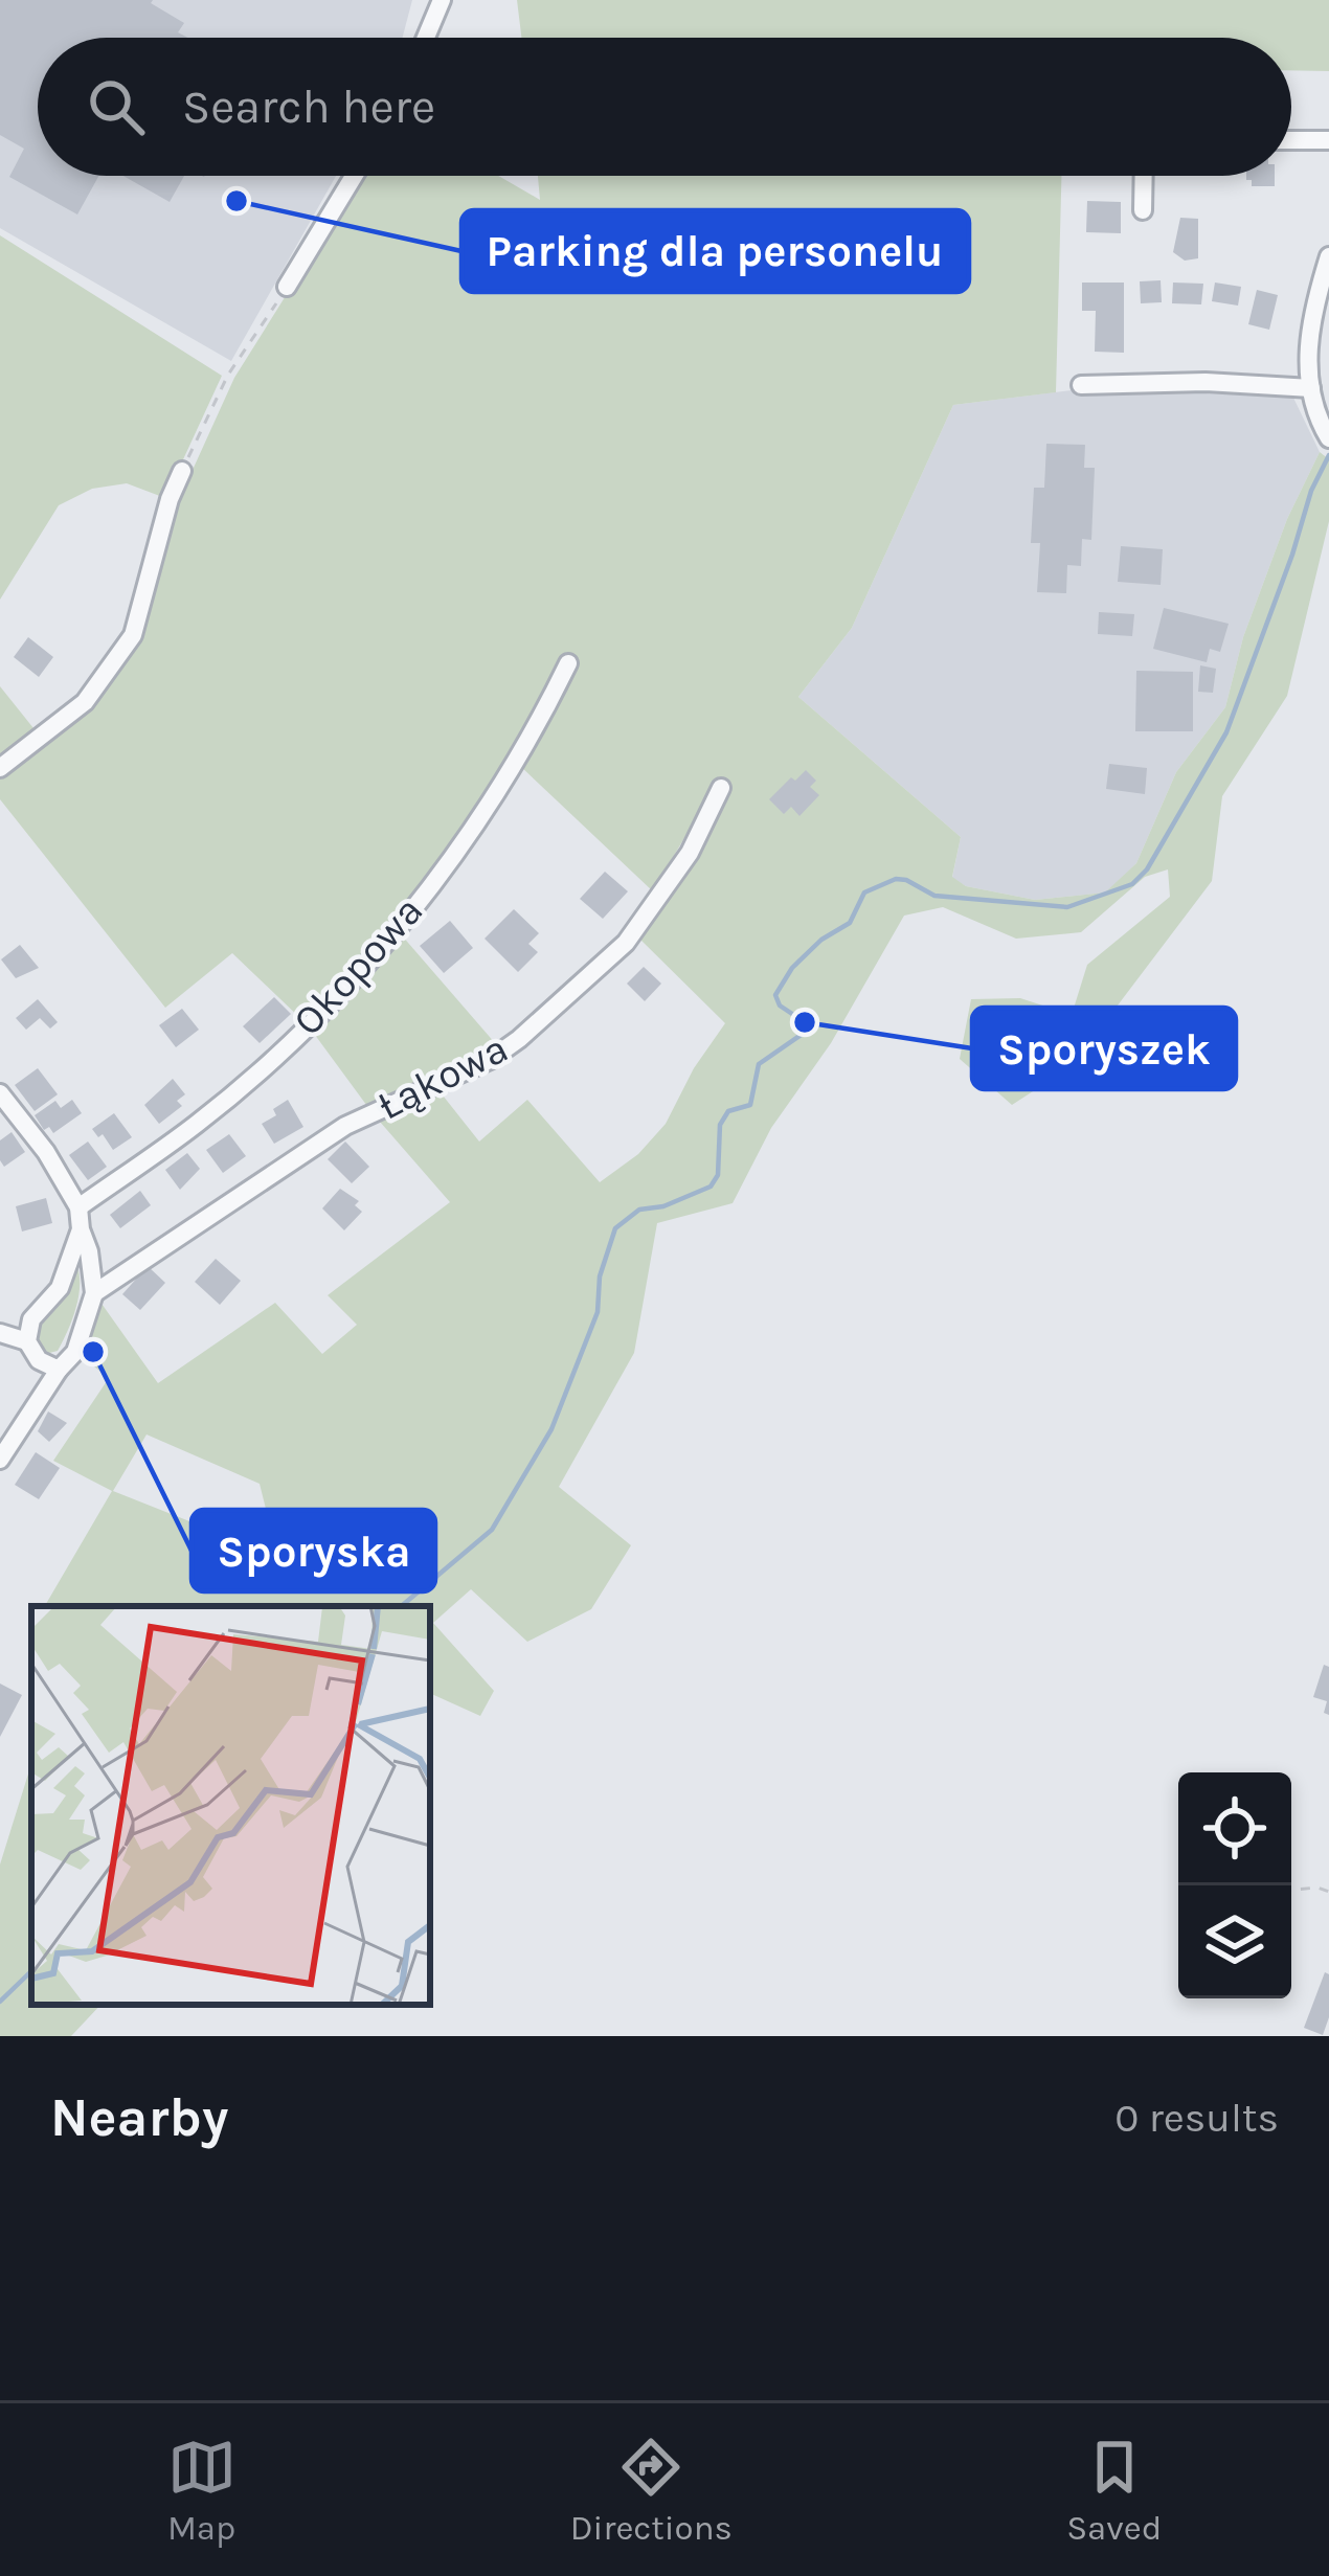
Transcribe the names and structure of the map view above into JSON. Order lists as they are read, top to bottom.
{
  "streets": {
    "street": ["Okopowa", "Łąkowa"]
  },
  "places": ["Parking dla personelu", "Sporyszek", "Sporyska"],
  "page": {
    "search": "Search here",
    "heading": ["Nearby", "0 results"],
    "nav": ["Map", "Directions", "Saved"]
  }
}
